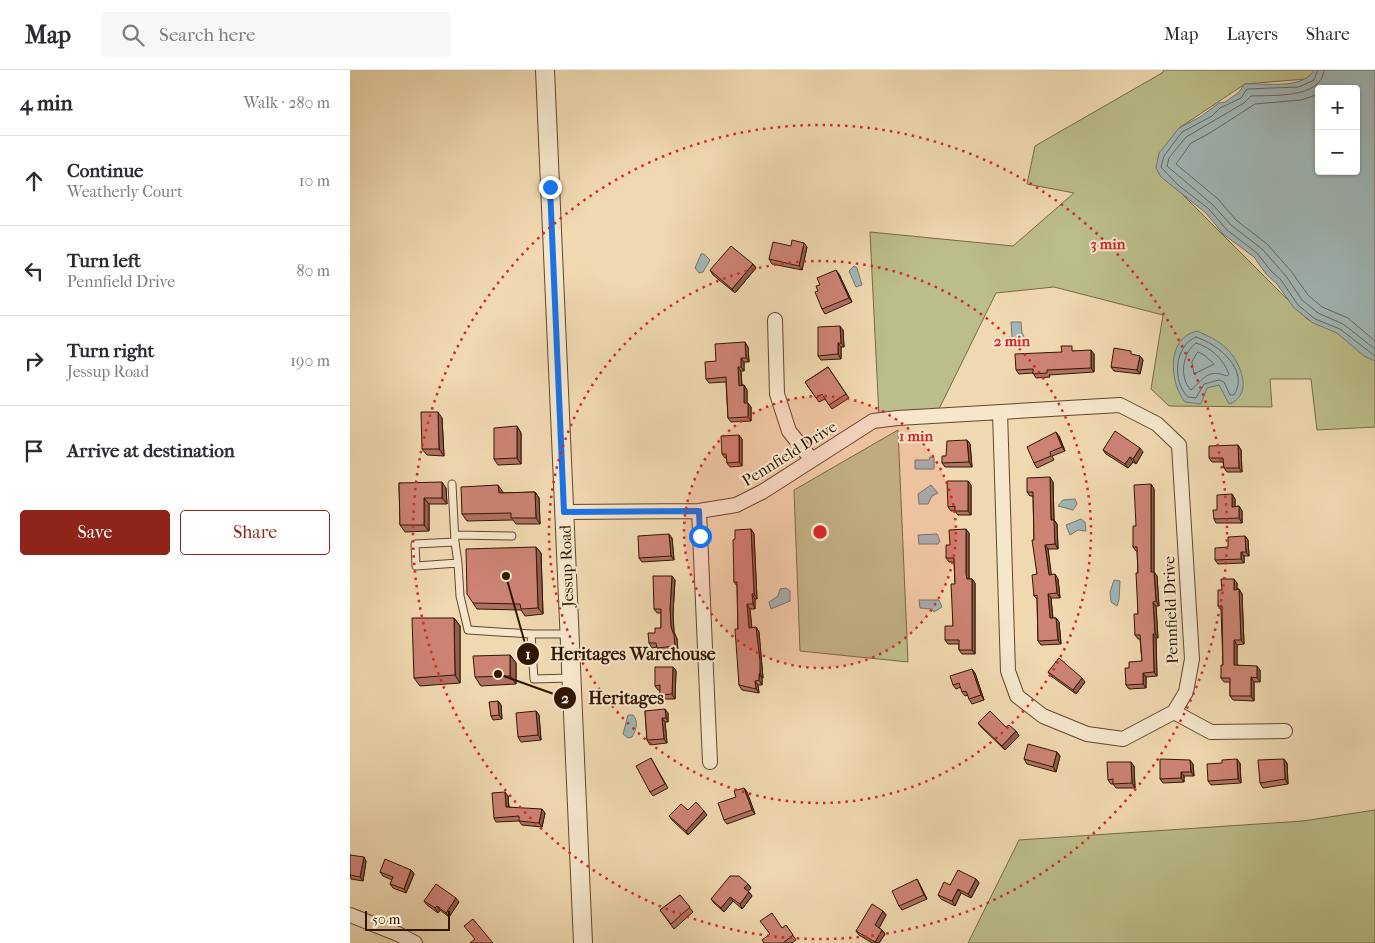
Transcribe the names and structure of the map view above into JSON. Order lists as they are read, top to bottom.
{
  "streets": {
    "street": ["Pennfield Drive", "Jessup Road"]
  },
  "crossings": [
    ["Pennfield Drive", "Jessup Road"]
  ],
  "places": ["Heritages Warehouse", "Heritages"],
  "scale_bar": "50 m",
  "page": {
    "header": "Map",
    "search": "Search here",
    "nav": ["Map", "Layers", "Share"],
    "heading": ["4 min", "Walk · 280 m"],
    "map_buttons": ["+", "−"],
    "list": [
      ["Continue", "Weatherly Court", "10 m"],
      ["Turn left", "Pennfield Drive", "80 m"],
      ["Turn right", "Jessup Road", "190 m"],
      "Arrive at destination"
    ],
    "buttons": ["Save", "Share"],
    "scale": "50 m"
  },
  "rings": ["3 min", "2 min", "1 min"]
}
